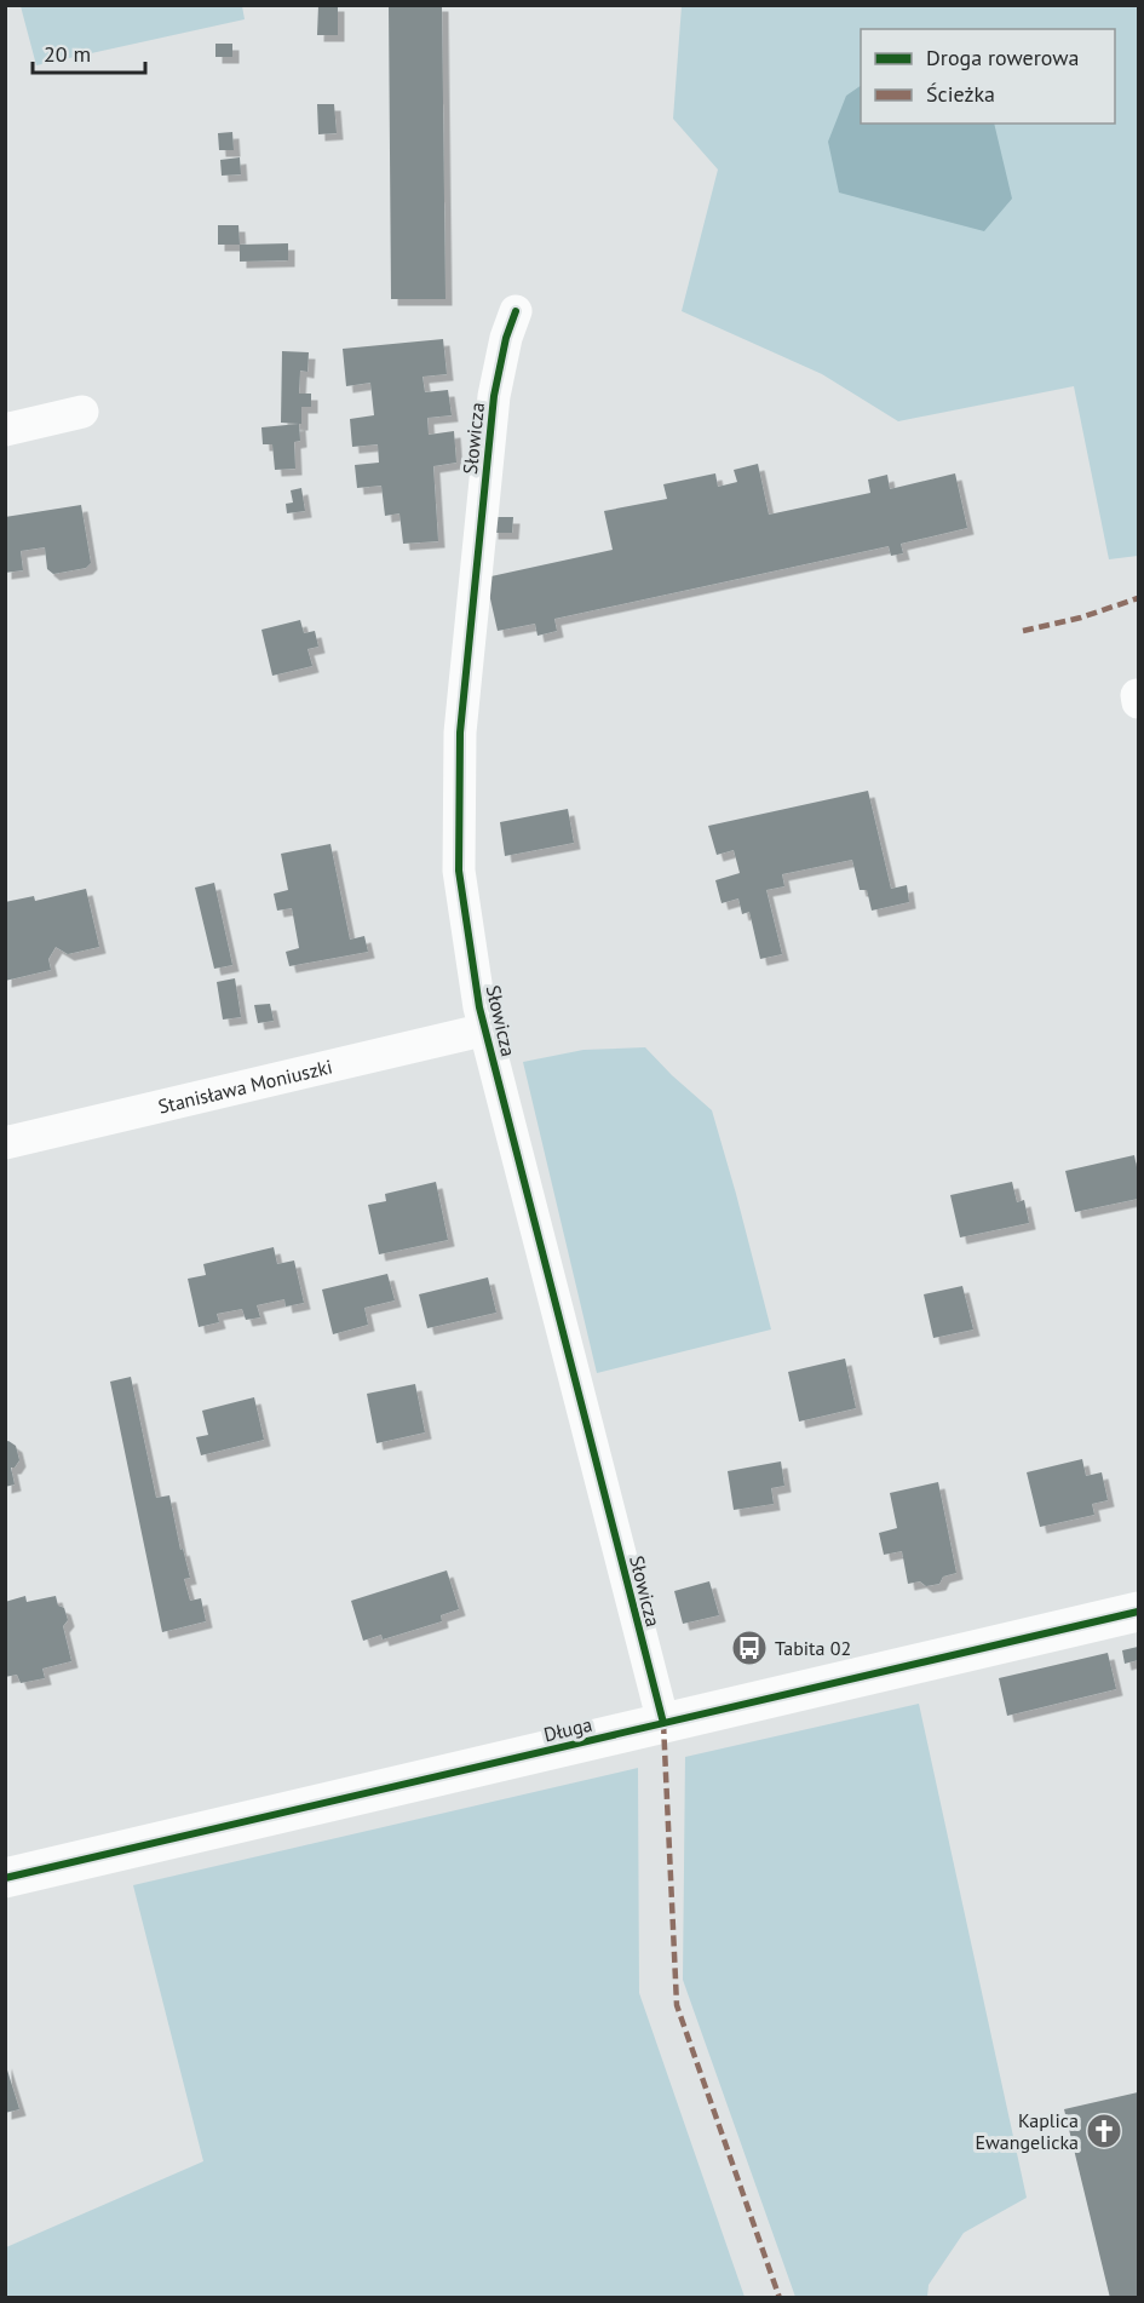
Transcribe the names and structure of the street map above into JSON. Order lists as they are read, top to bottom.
{
  "streets": {
    "street": ["Słowicza", "Stanisława Moniuszki", "Długa"]
  },
  "crossings": [
    ["Słowicza", "Stanisława Moniuszki"],
    ["Słowicza", "Długa"]
  ],
  "places": {
    "bus stop": ["Tabita 02"],
    "church": ["Kaplica Ewangelicka"]
  },
  "legend": ["Droga rowerowa", "Ścieżka"],
  "scale_bar": "20 m"
}
